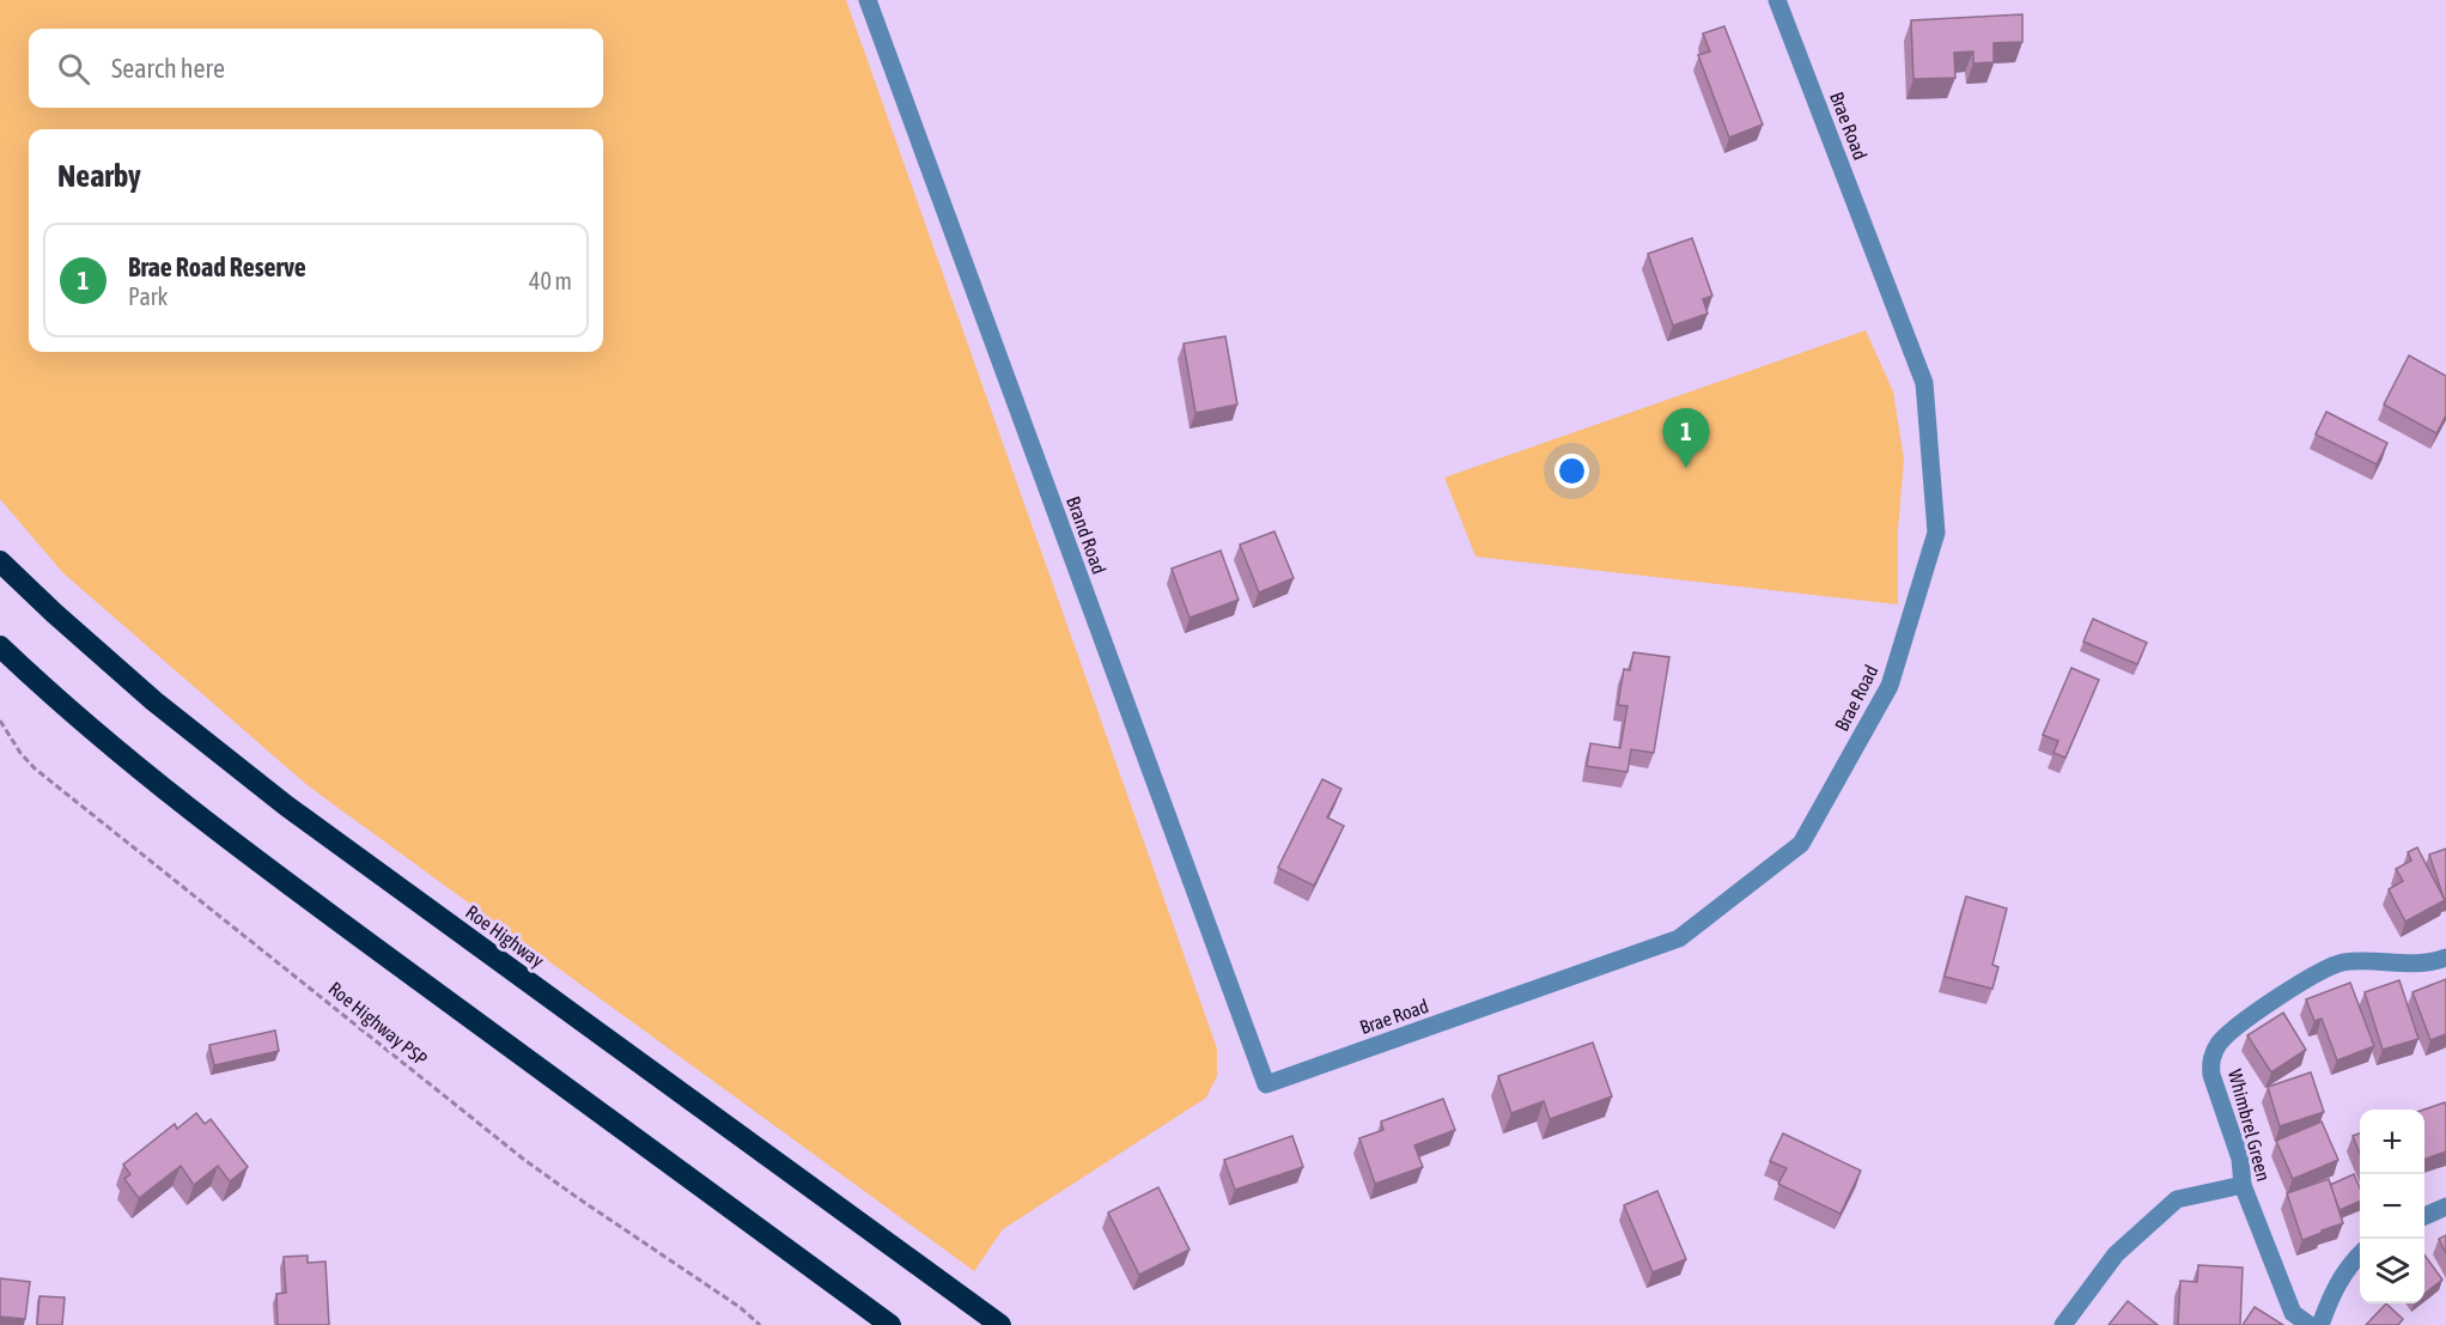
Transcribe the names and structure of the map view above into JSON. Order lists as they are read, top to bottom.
{
  "streets": {
    "highway": ["Roe Highway"],
    "street": ["Brae Road", "Brand Road", "Whimbrel Green"],
    "path": ["Roe Highway PSP"]
  },
  "crossings": [
    ["Brae Road", "Brand Road"]
  ],
  "page": {
    "search": "Search here",
    "heading": "Nearby",
    "list": [
      {
        "mark": "1",
        "name": "Brae Road Reserve",
        "note": "Park",
        "value": "40 m"
      }
    ],
    "pins": "1",
    "map_buttons": ["+", "−"]
  }
}
